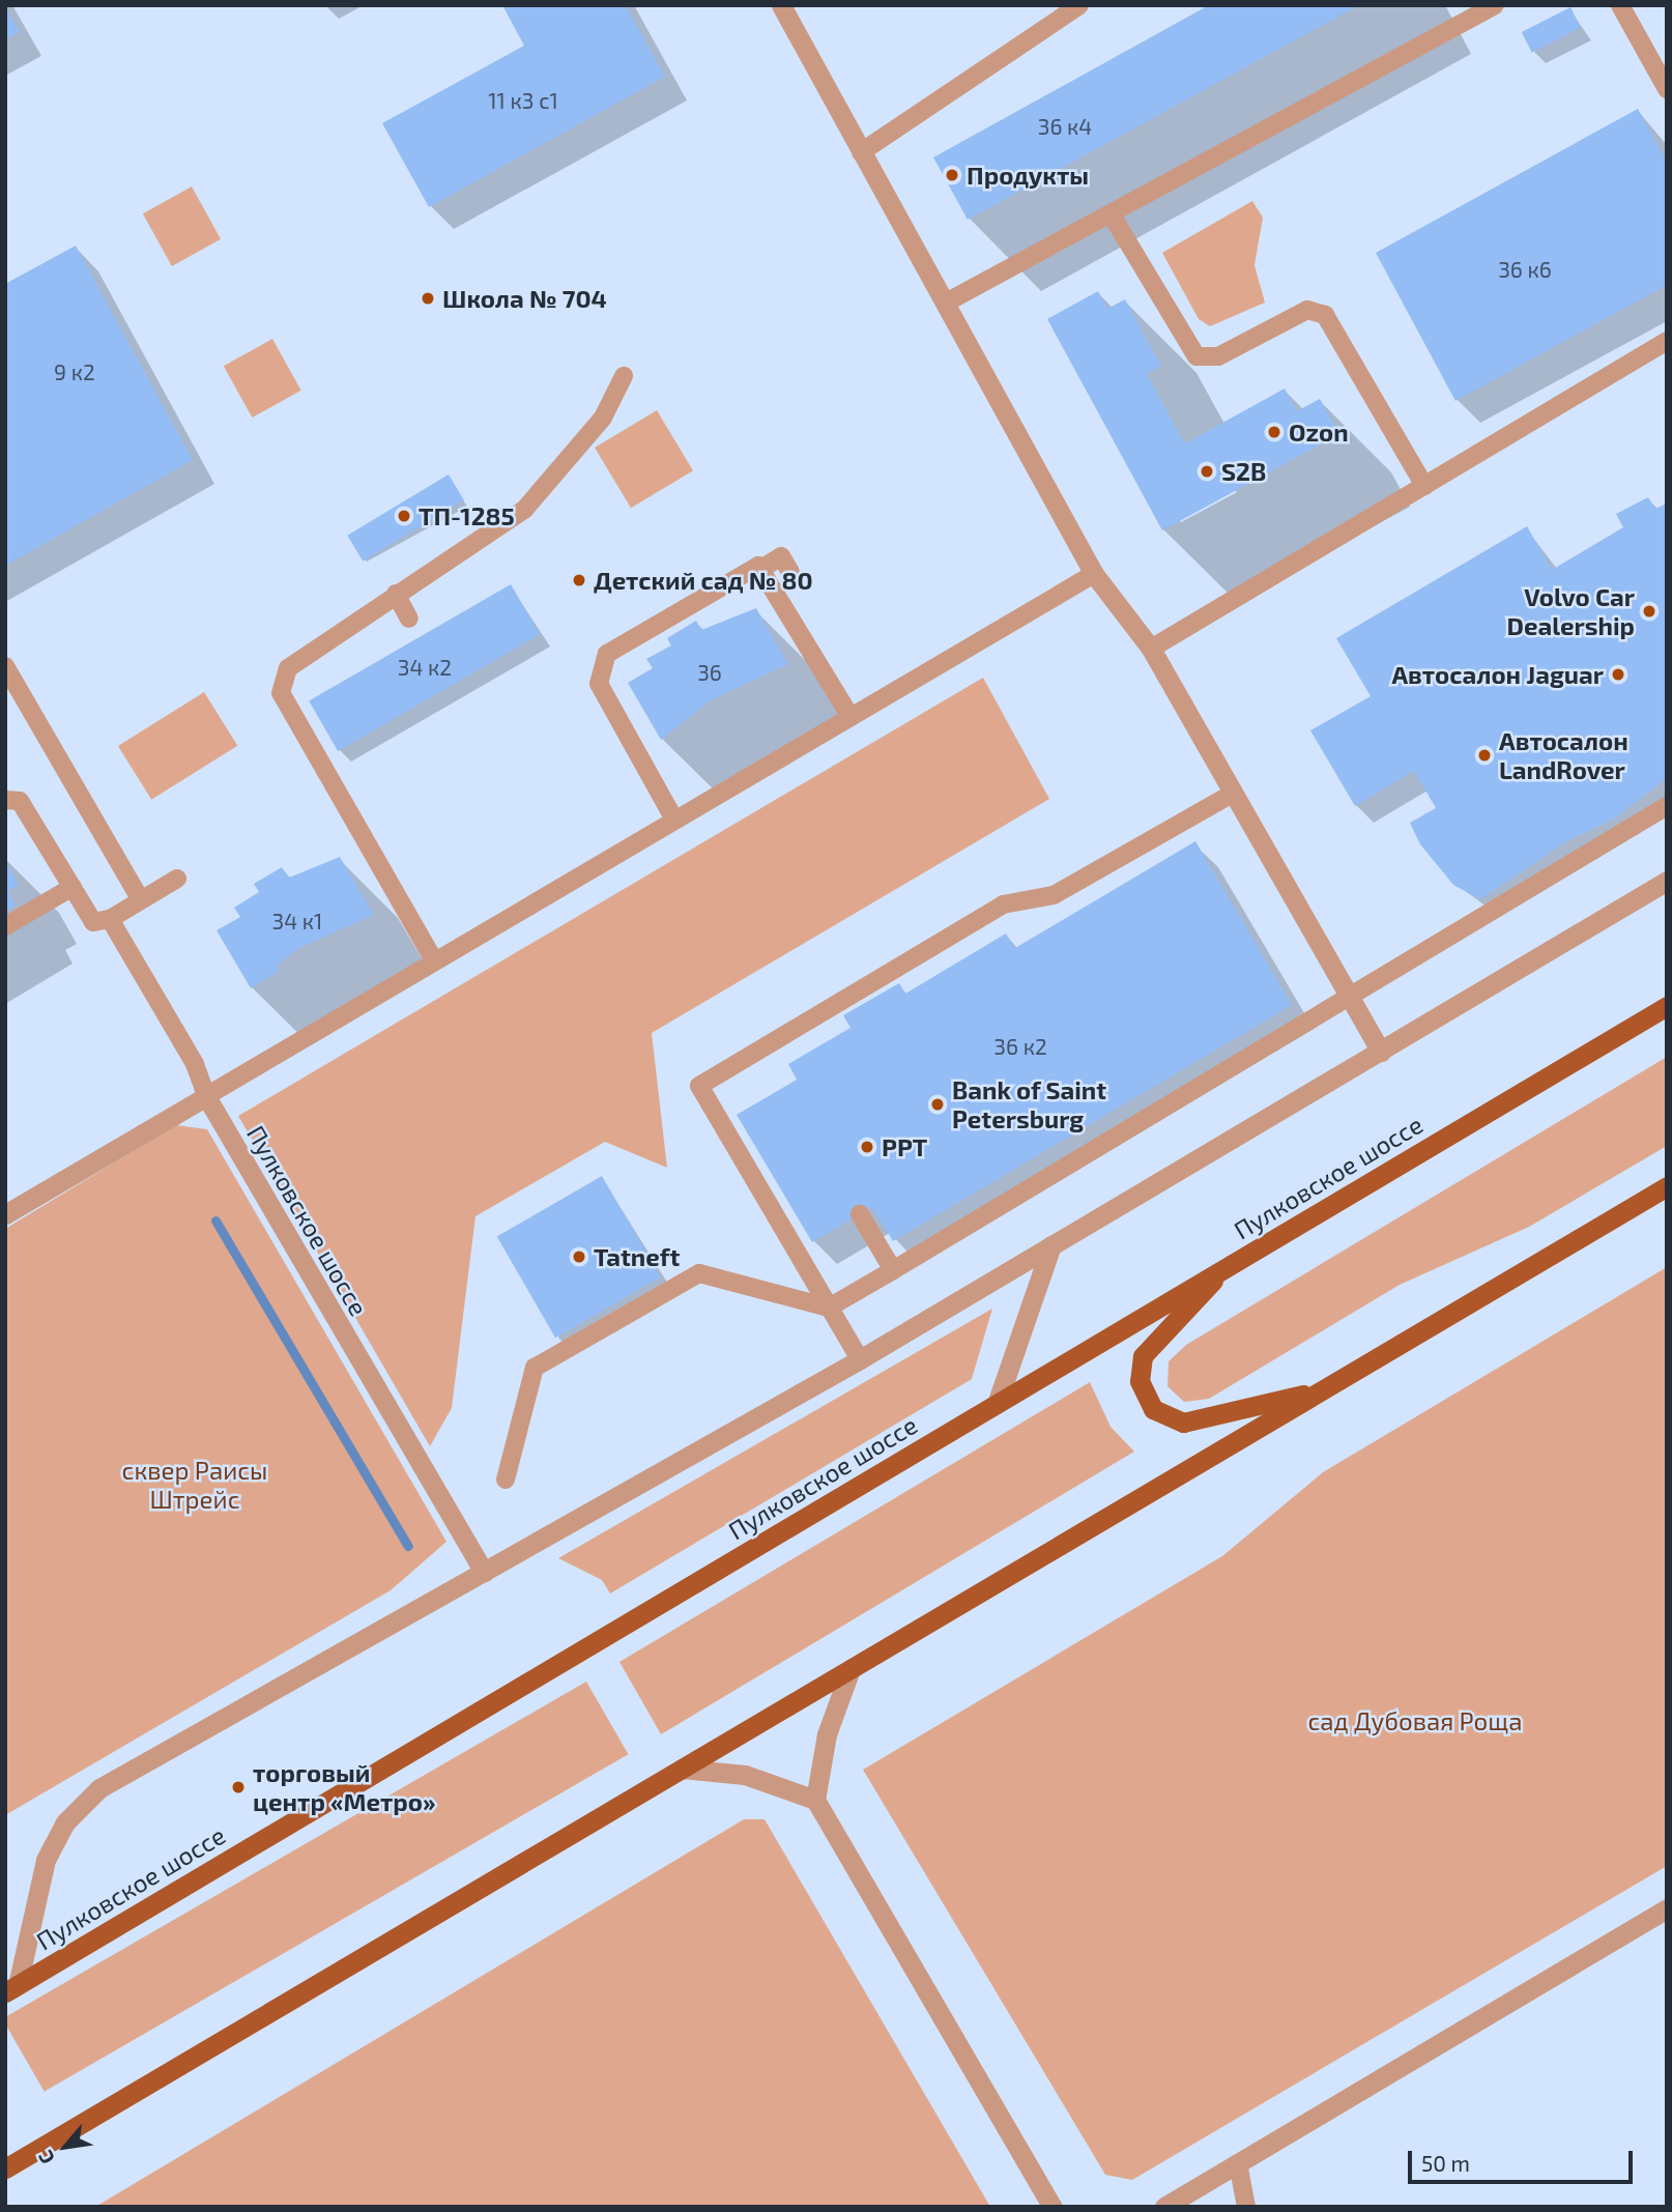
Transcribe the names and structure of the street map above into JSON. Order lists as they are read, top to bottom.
{
  "streets": {
    "main road": ["Пулковское шоссе"]
  },
  "parks": ["сквер Раисы Штрейс", "сад Дубовая Роща"],
  "places": [
    "Продукты",
    "Школа № 704",
    "Ozon",
    "S2B",
    "ТП-1285",
    "Детский сад № 80",
    "Volvo Car Dealership",
    "Автосалон Jaguar",
    "Автосалон LandRover",
    "Bank of Saint Petersburg",
    "РРТ",
    "Tatneft",
    "торговый центр «Метро»"
  ],
  "house_numbers": [
    "11 к3 с1",
    "36 к4",
    "36 к6",
    "9 к2",
    "34 к2",
    "36",
    "34 к1",
    "36 к2"
  ],
  "scale_bar": "50 m",
  "north": "bottom left"
}
